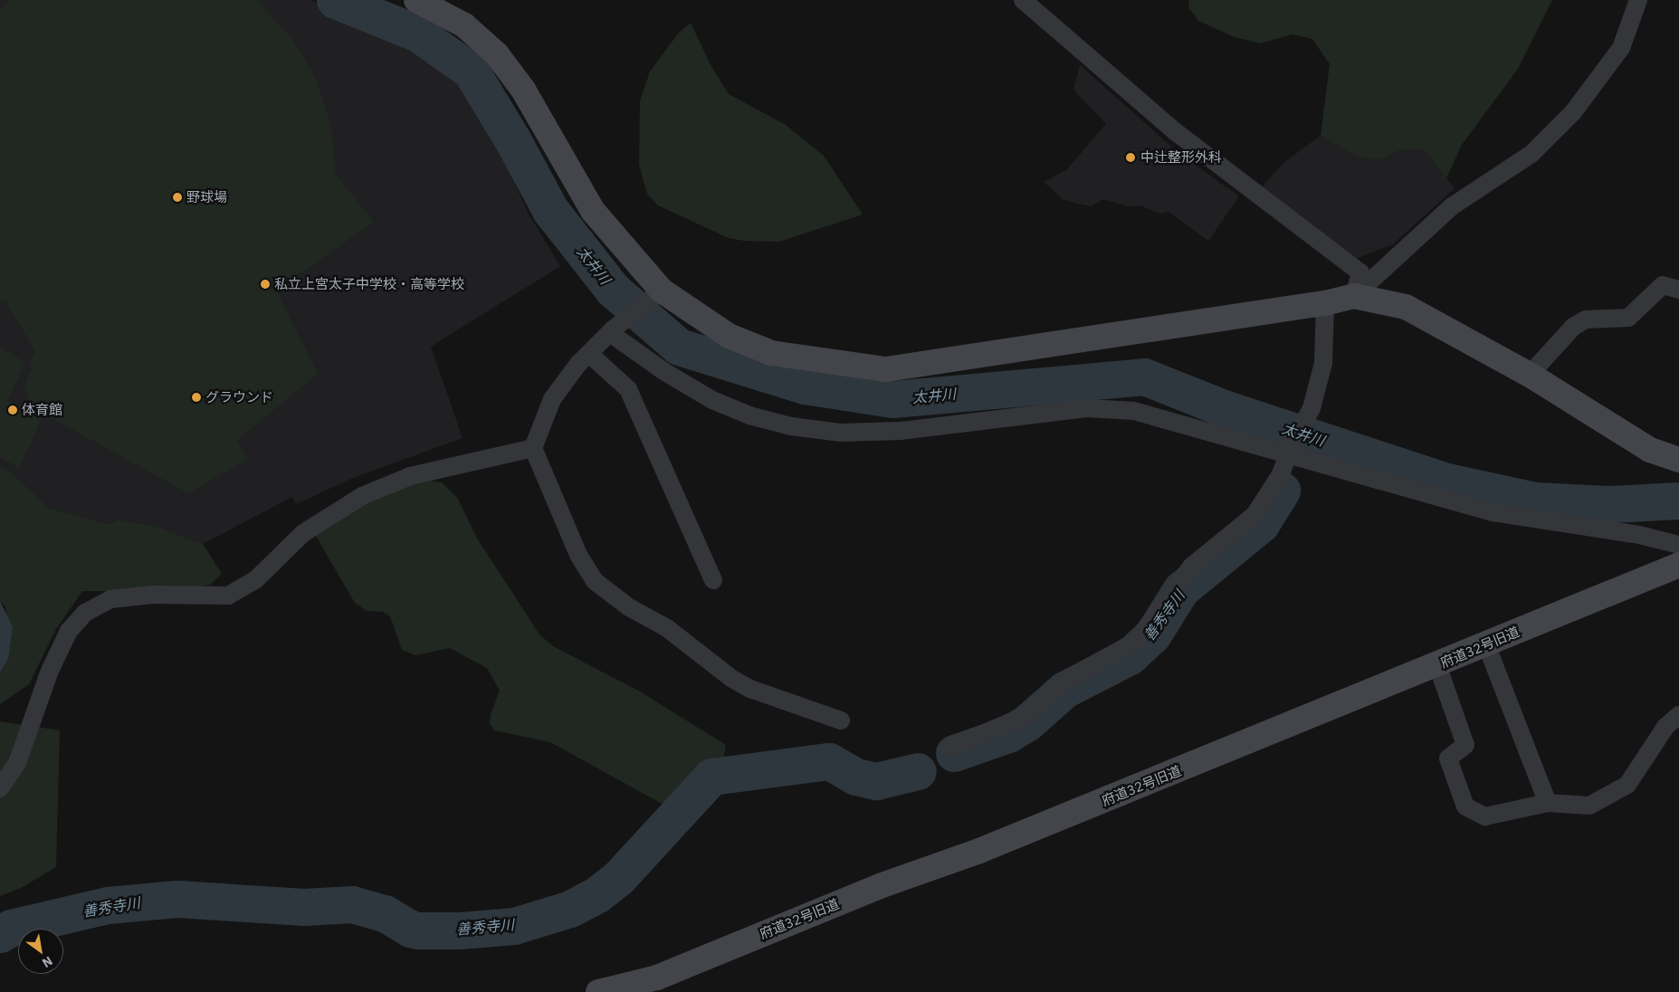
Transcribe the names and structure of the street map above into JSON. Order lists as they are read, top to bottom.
{
  "streets": {
    "street": ["府道32号旧道"]
  },
  "water": ["太井川", "善秀寺川"],
  "places": [
    "中辻整形外科",
    "野球場",
    "私立上宮太子中学校・高等学校",
    "グラウンド",
    "体育館"
  ],
  "north": "bottom right"
}
